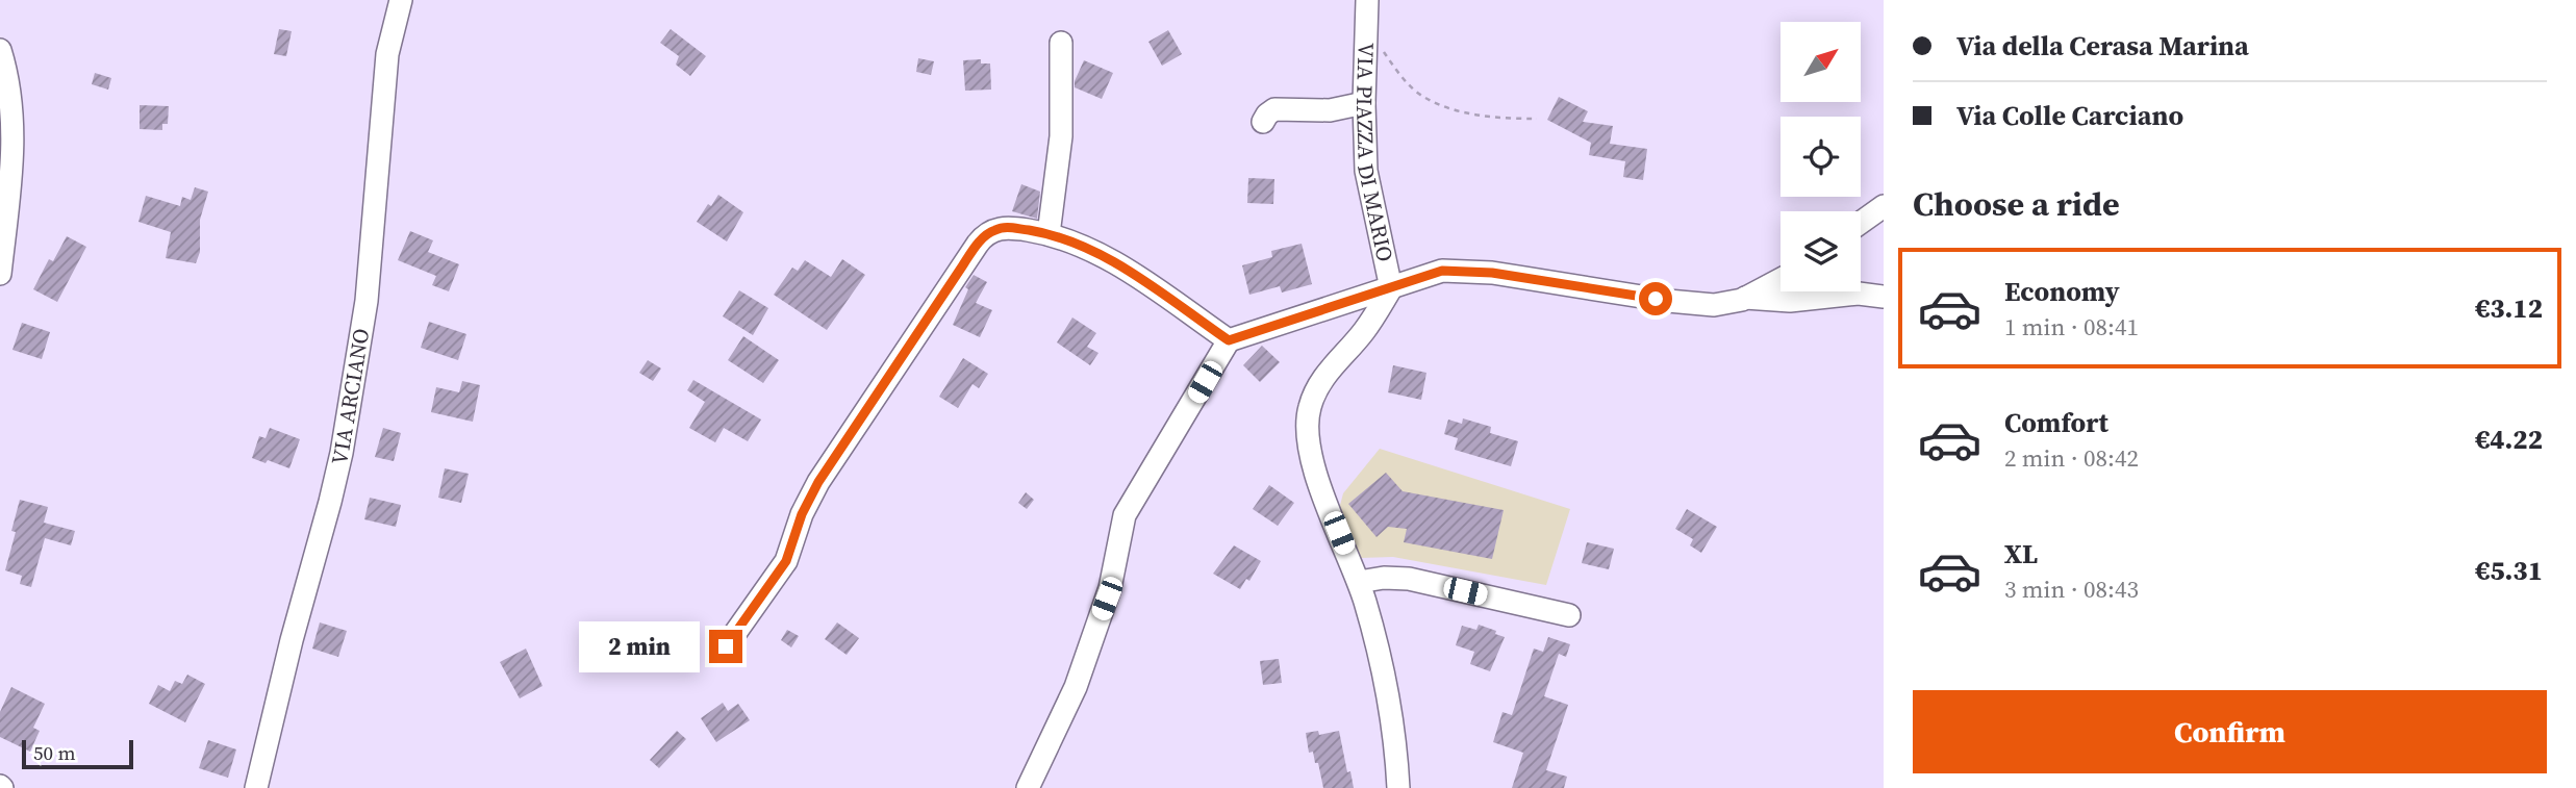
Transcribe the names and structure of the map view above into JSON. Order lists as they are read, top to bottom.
{
  "streets": {
    "street": ["VIA PIAZZA DI MARIO", "VIA ARCIANO"]
  },
  "scale_bar": "50 m",
  "north": "top right",
  "page": {
    "banner": ["Via della Cerasa Marina", "Via Colle Carciano"],
    "heading": "Choose a ride",
    "list": [
      {
        "name": "Economy",
        "note": "1 min · 08:41",
        "value": "€3.12"
      },
      {
        "name": "Comfort",
        "note": "2 min · 08:42",
        "value": "€4.22"
      },
      {
        "name": "XL",
        "note": "3 min · 08:43",
        "value": "€5.31"
      }
    ],
    "bubble": "2 min",
    "buttons": "Confirm",
    "scale": "50 m"
  }
}
